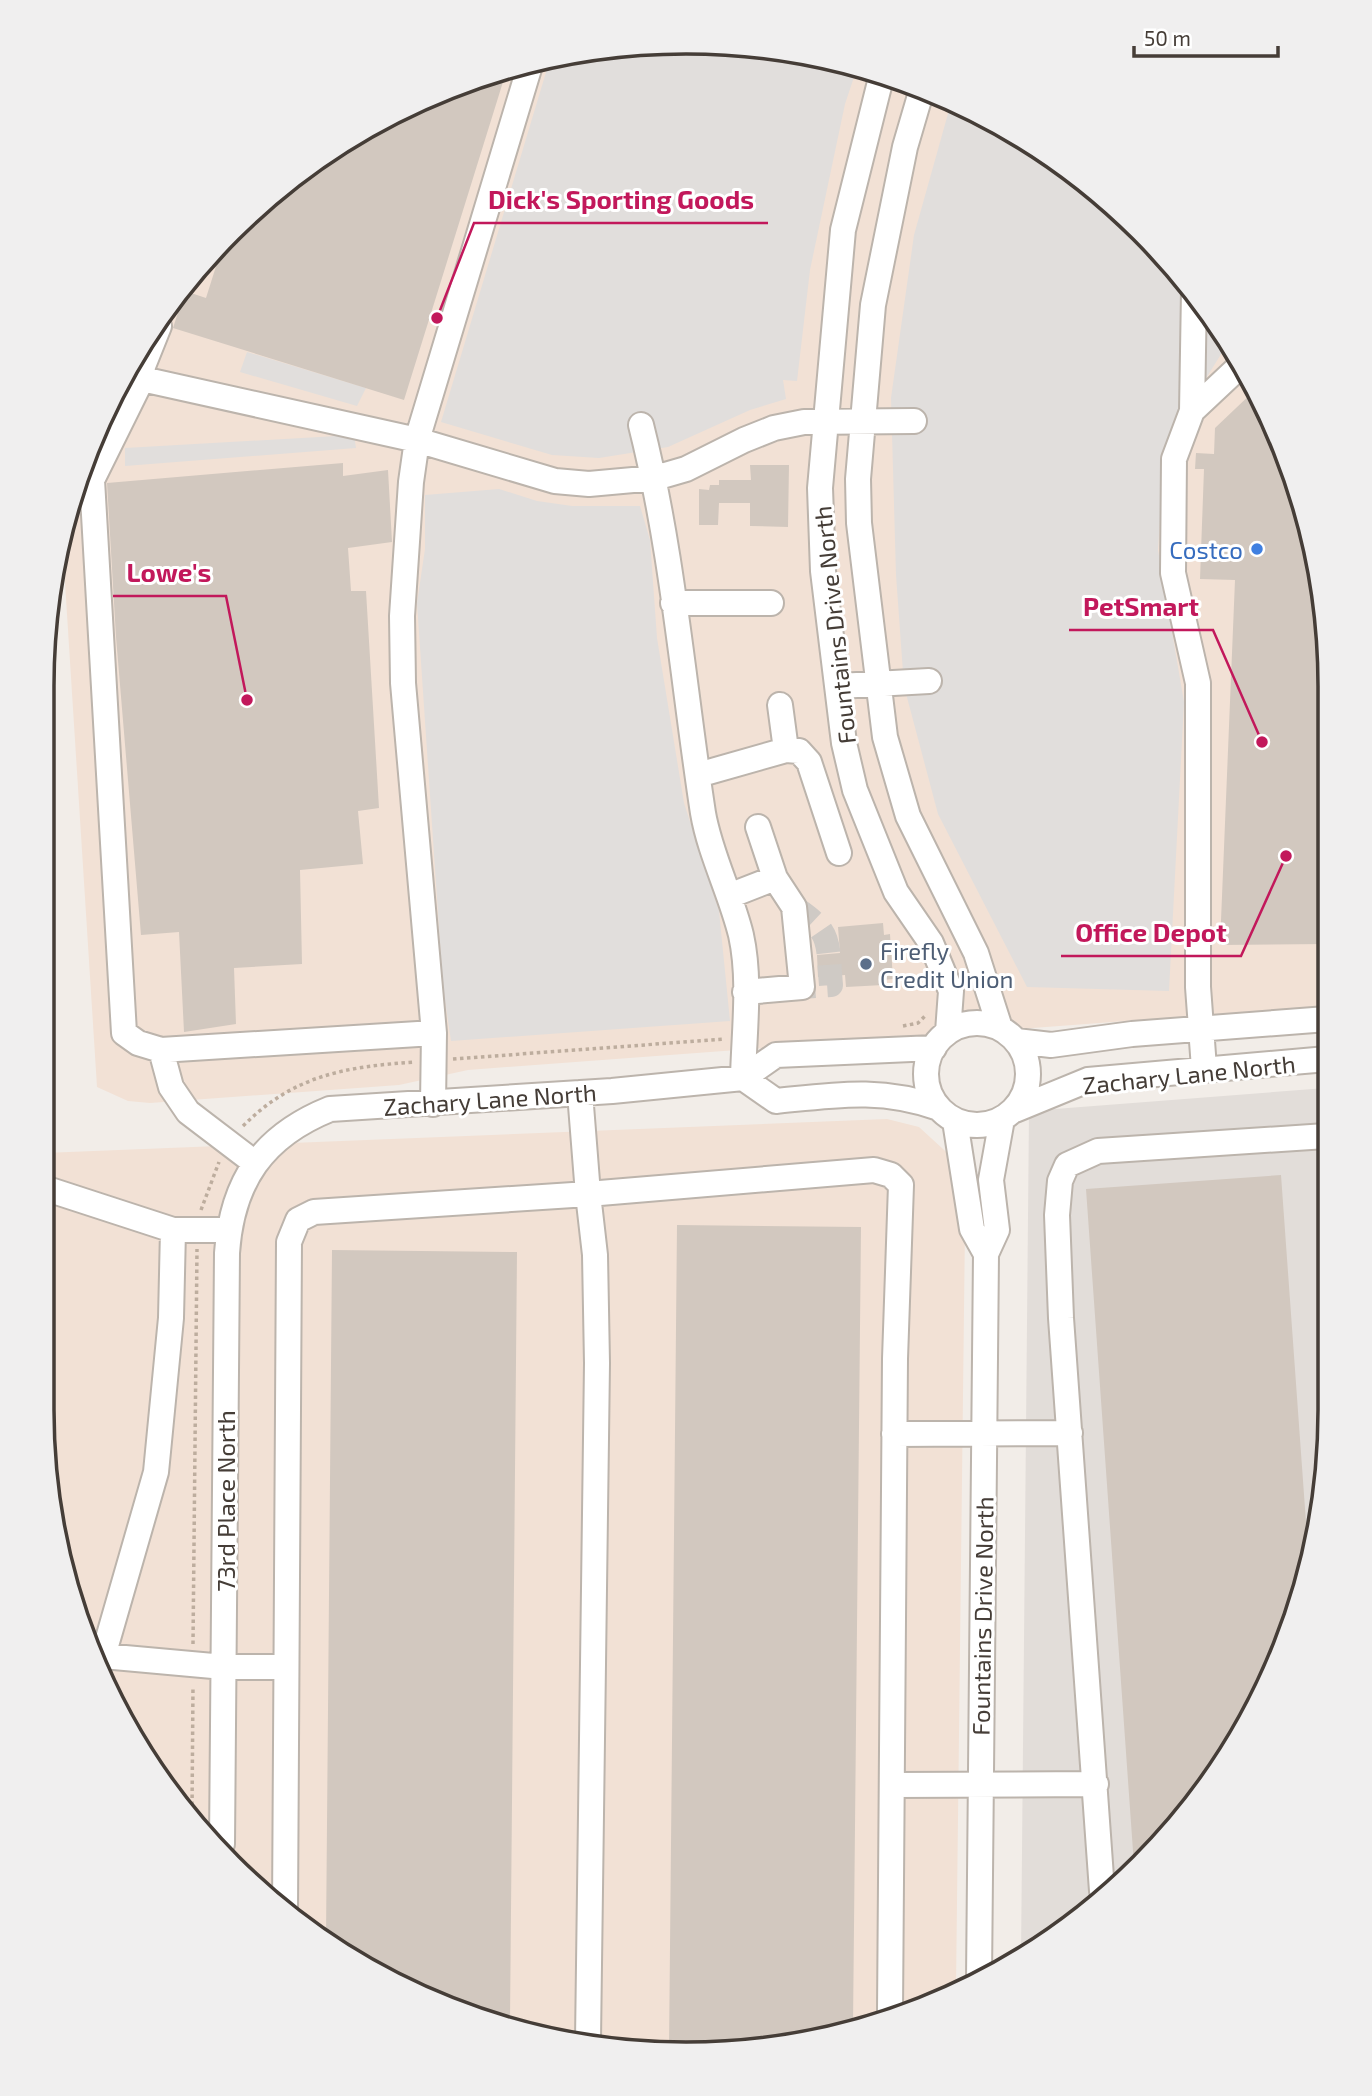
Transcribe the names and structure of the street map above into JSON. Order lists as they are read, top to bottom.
{
  "streets": {
    "street": ["Fountains Drive North", "Zachary Lane North", "73rd Place North"]
  },
  "crossings": [
    ["Fountains Drive North", "Zachary Lane North"],
    ["Zachary Lane North", "73rd Place North"]
  ],
  "places": [
    "Dick's Sporting Goods",
    "Costco",
    "Lowe's",
    "PetSmart",
    "Office Depot",
    "Firefly Credit Union"
  ],
  "scale_bar": "50 m"
}
